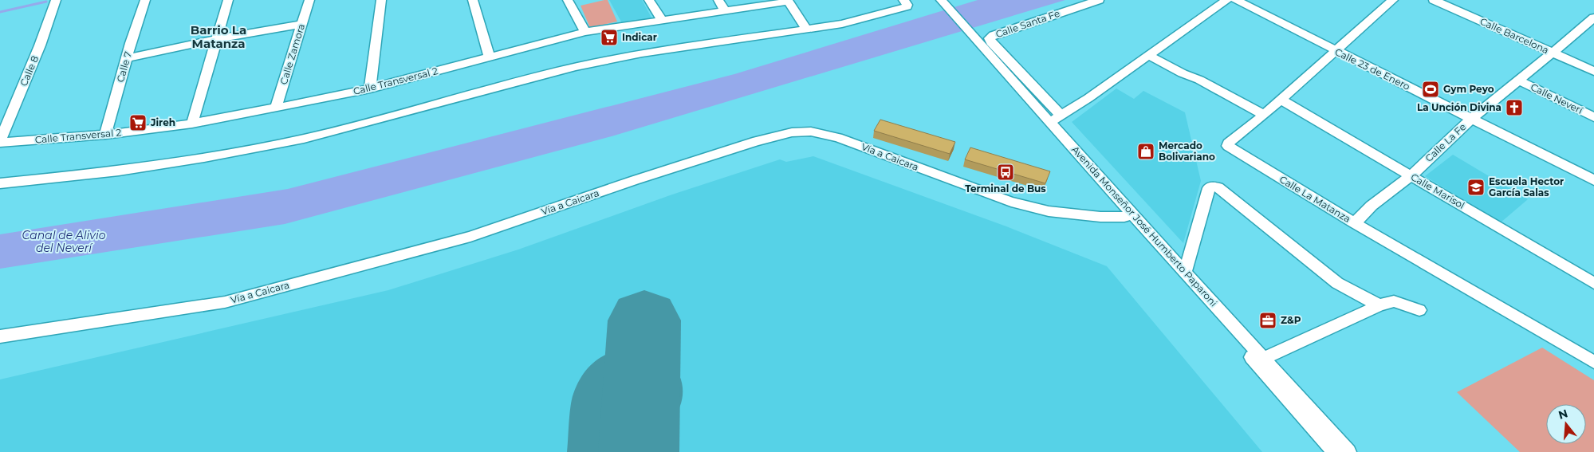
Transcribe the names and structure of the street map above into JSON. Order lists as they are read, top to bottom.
{
  "streets": {
    "street": [
      "Calle Santa Fe",
      "Calle Barcelona",
      "Calle Zamora",
      "Calle 7",
      "Calle 23 de Enero",
      "Calle 8",
      "Calle Transversal 2",
      "Calle Neverí",
      "Calle La Fe",
      "Vía a Caicara",
      "Calle Marisol",
      "Calle La Matanza",
      "Avenida Monseñor José Humberto Paparoni"
    ]
  },
  "crossings": [
    ["Calle Barcelona", "Calle La Fe"],
    ["Calle Zamora", "Calle Transversal 2"],
    ["Calle 7", "Calle Transversal 2"],
    ["Calle 23 de Enero", "Calle La Fe"],
    ["Calle 23 de Enero", "Calle La Matanza"],
    ["Calle 8", "Calle Transversal 2"],
    ["Calle Neverí", "Calle La Fe"],
    ["Calle La Fe", "Calle Marisol"],
    ["Calle La Fe", "Calle La Matanza"],
    ["Vía a Caicara", "Avenida Monseñor José Humberto Paparoni"],
    ["Calle Marisol", "Calle La Matanza"]
  ],
  "districts": ["Barrio La Matanza"],
  "water": ["Canal de Alivio del Neverí"],
  "places": {
    "supermarket": ["Indicar", "Jireh"],
    "sports": ["Gym Peyo"],
    "church": ["La Unción Divina"],
    "shop": ["Mercado Bolivariano"],
    "bus stop": ["Terminal de Bus"],
    "school or university": ["Escuela Hector García Salas"],
    "office": ["Z&P"]
  },
  "north": "top"
}
